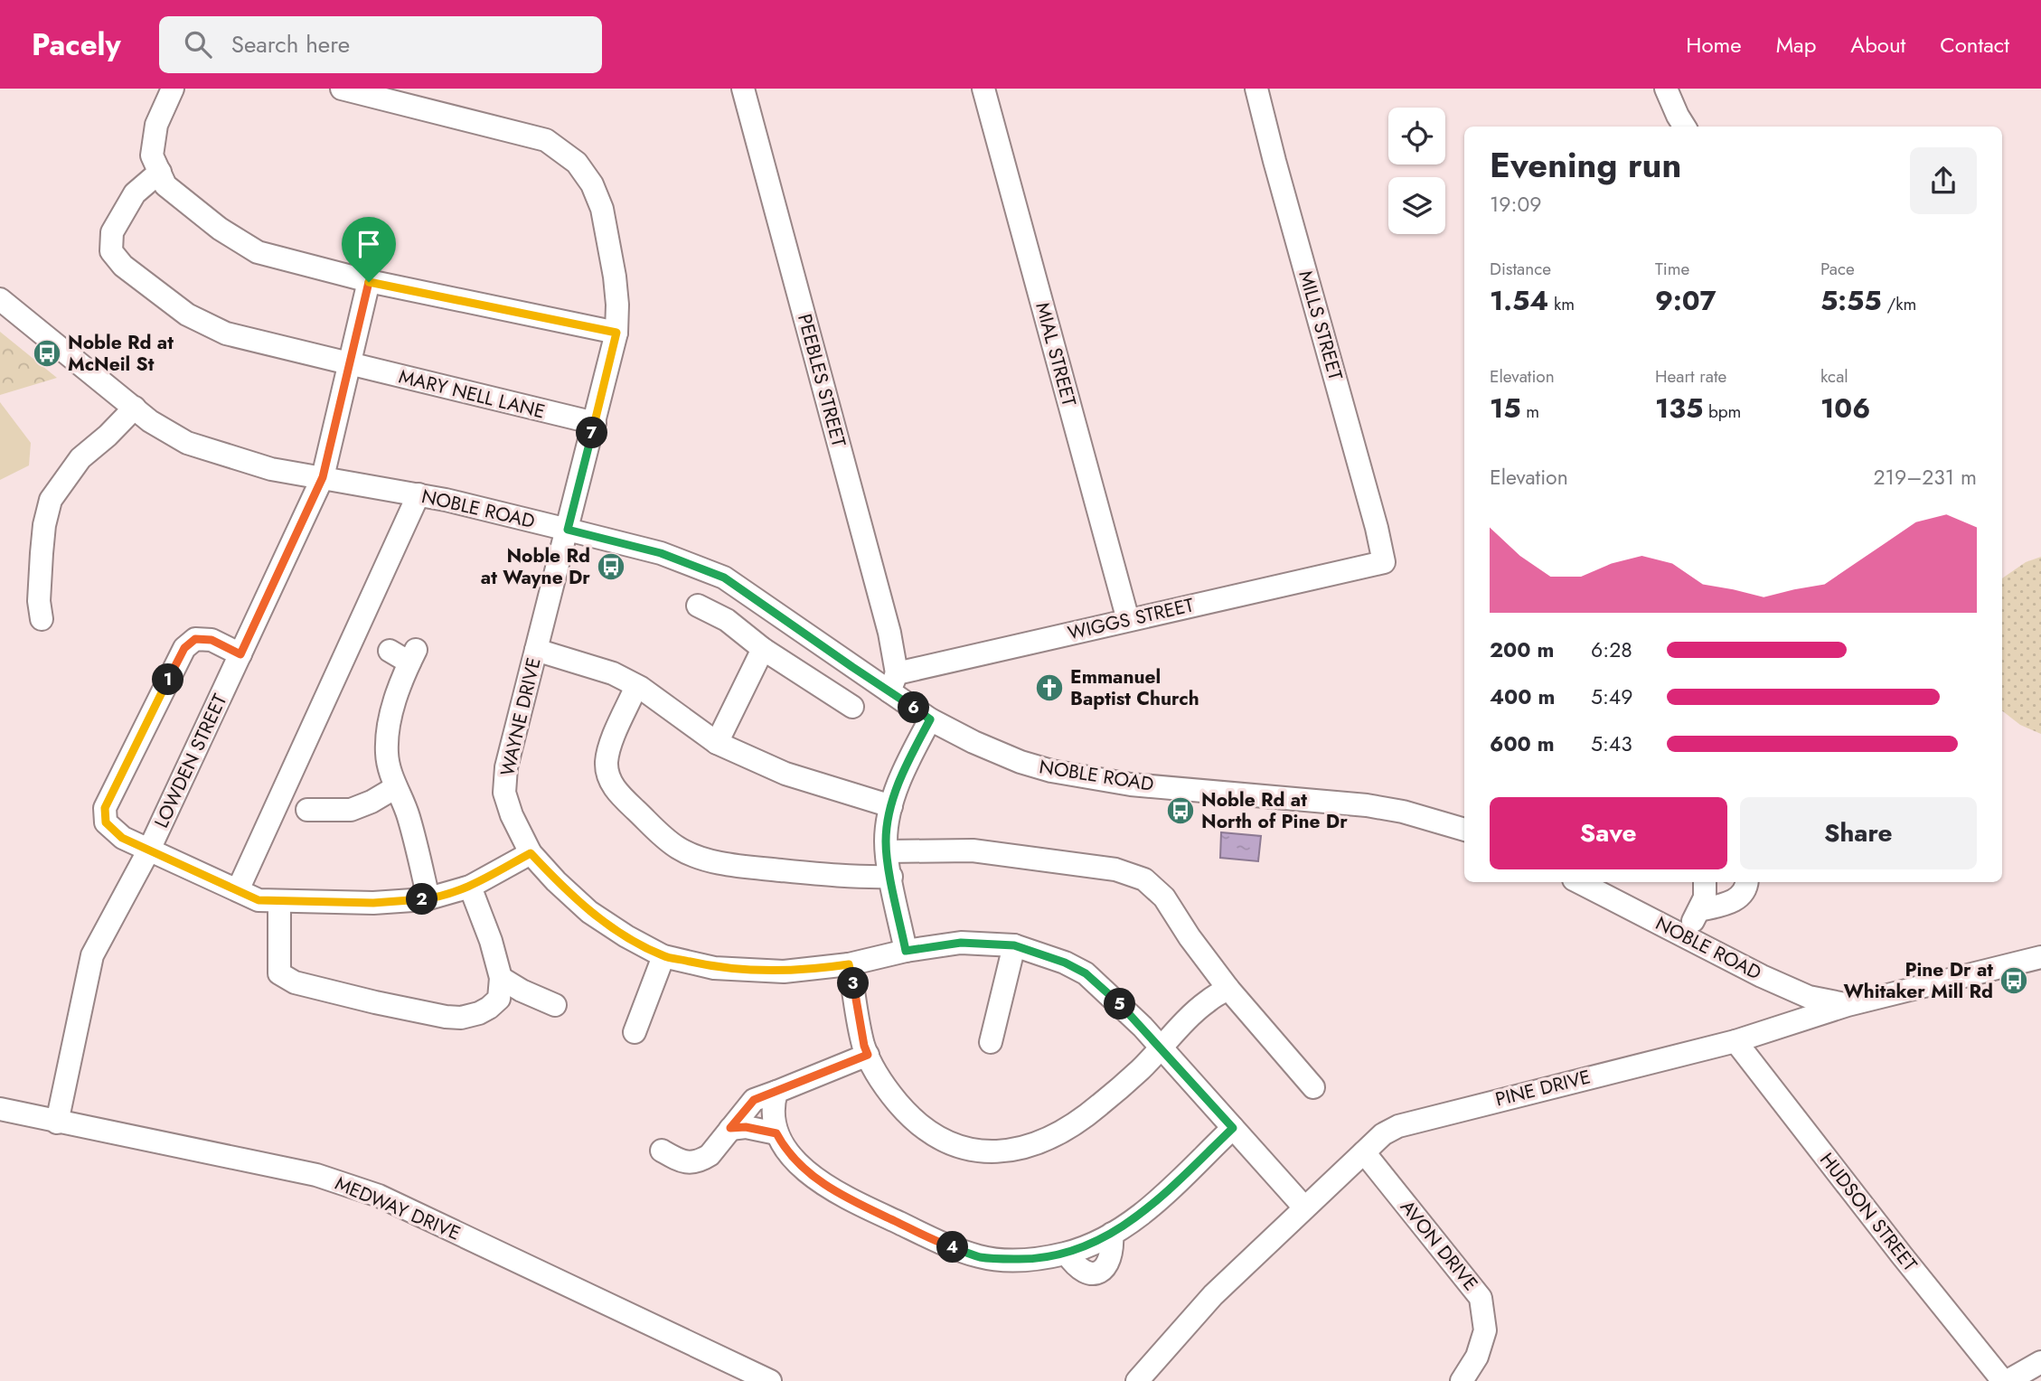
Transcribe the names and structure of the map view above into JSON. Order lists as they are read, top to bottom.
{
  "streets": {
    "street": [
      "MILLS STREET",
      "MIAL STREET",
      "PEEBLES STREET",
      "MARY NELL LANE",
      "NOBLE ROAD",
      "WIGGS STREET",
      "WAYNE DRIVE",
      "LOWDEN STREET",
      "PINE DRIVE",
      "MEDWAY DRIVE",
      "HUDSON STREET",
      "AVON DRIVE"
    ]
  },
  "crossings": [
    ["MILLS STREET", "WIGGS STREET"],
    ["MIAL STREET", "WIGGS STREET"],
    ["PEEBLES STREET", "NOBLE ROAD"],
    ["PEEBLES STREET", "WIGGS STREET"],
    ["MARY NELL LANE", "WAYNE DRIVE"],
    ["MARY NELL LANE", "LOWDEN STREET"],
    ["NOBLE ROAD", "WIGGS STREET"],
    ["NOBLE ROAD", "WAYNE DRIVE"],
    ["NOBLE ROAD", "LOWDEN STREET"],
    ["NOBLE ROAD", "PINE DRIVE"],
    ["WAYNE DRIVE", "PINE DRIVE"],
    ["LOWDEN STREET", "MEDWAY DRIVE"],
    ["PINE DRIVE", "HUDSON STREET"],
    ["PINE DRIVE", "AVON DRIVE"]
  ],
  "places": {
    "bus stop": [
      "Noble Rd at McNeil St",
      "Noble Rd at Wayne Dr",
      "Noble Rd at North of Pine Dr",
      "Pine Dr at Whitaker Mill Rd"
    ],
    "church": ["Emmanuel Baptist Church"]
  },
  "page": {
    "header": "Pacely",
    "search": "Search here",
    "nav": [
      "Home",
      "Map",
      "About",
      "Contact"
    ],
    "heading": ["Evening run", "19:09"],
    "stats": [
      ["Distance", "1.54 km"],
      ["Time", "9:07"],
      ["Pace", "5:55 /km"],
      ["Elevation", "15 m"],
      ["Heart rate", "135 bpm"],
      ["kcal", "106"]
    ],
    "pins": [
      "7",
      "1",
      "6",
      "2",
      "3",
      "5",
      "4"
    ],
    "chart": ["Elevation", "219–231 m"],
    "list": [
      {
        "name": "200 m",
        "note": "6:28"
      },
      {
        "name": "400 m",
        "note": "5:49"
      },
      {
        "name": "600 m",
        "note": "5:43"
      }
    ],
    "buttons": ["Save", "Share"]
  }
}
